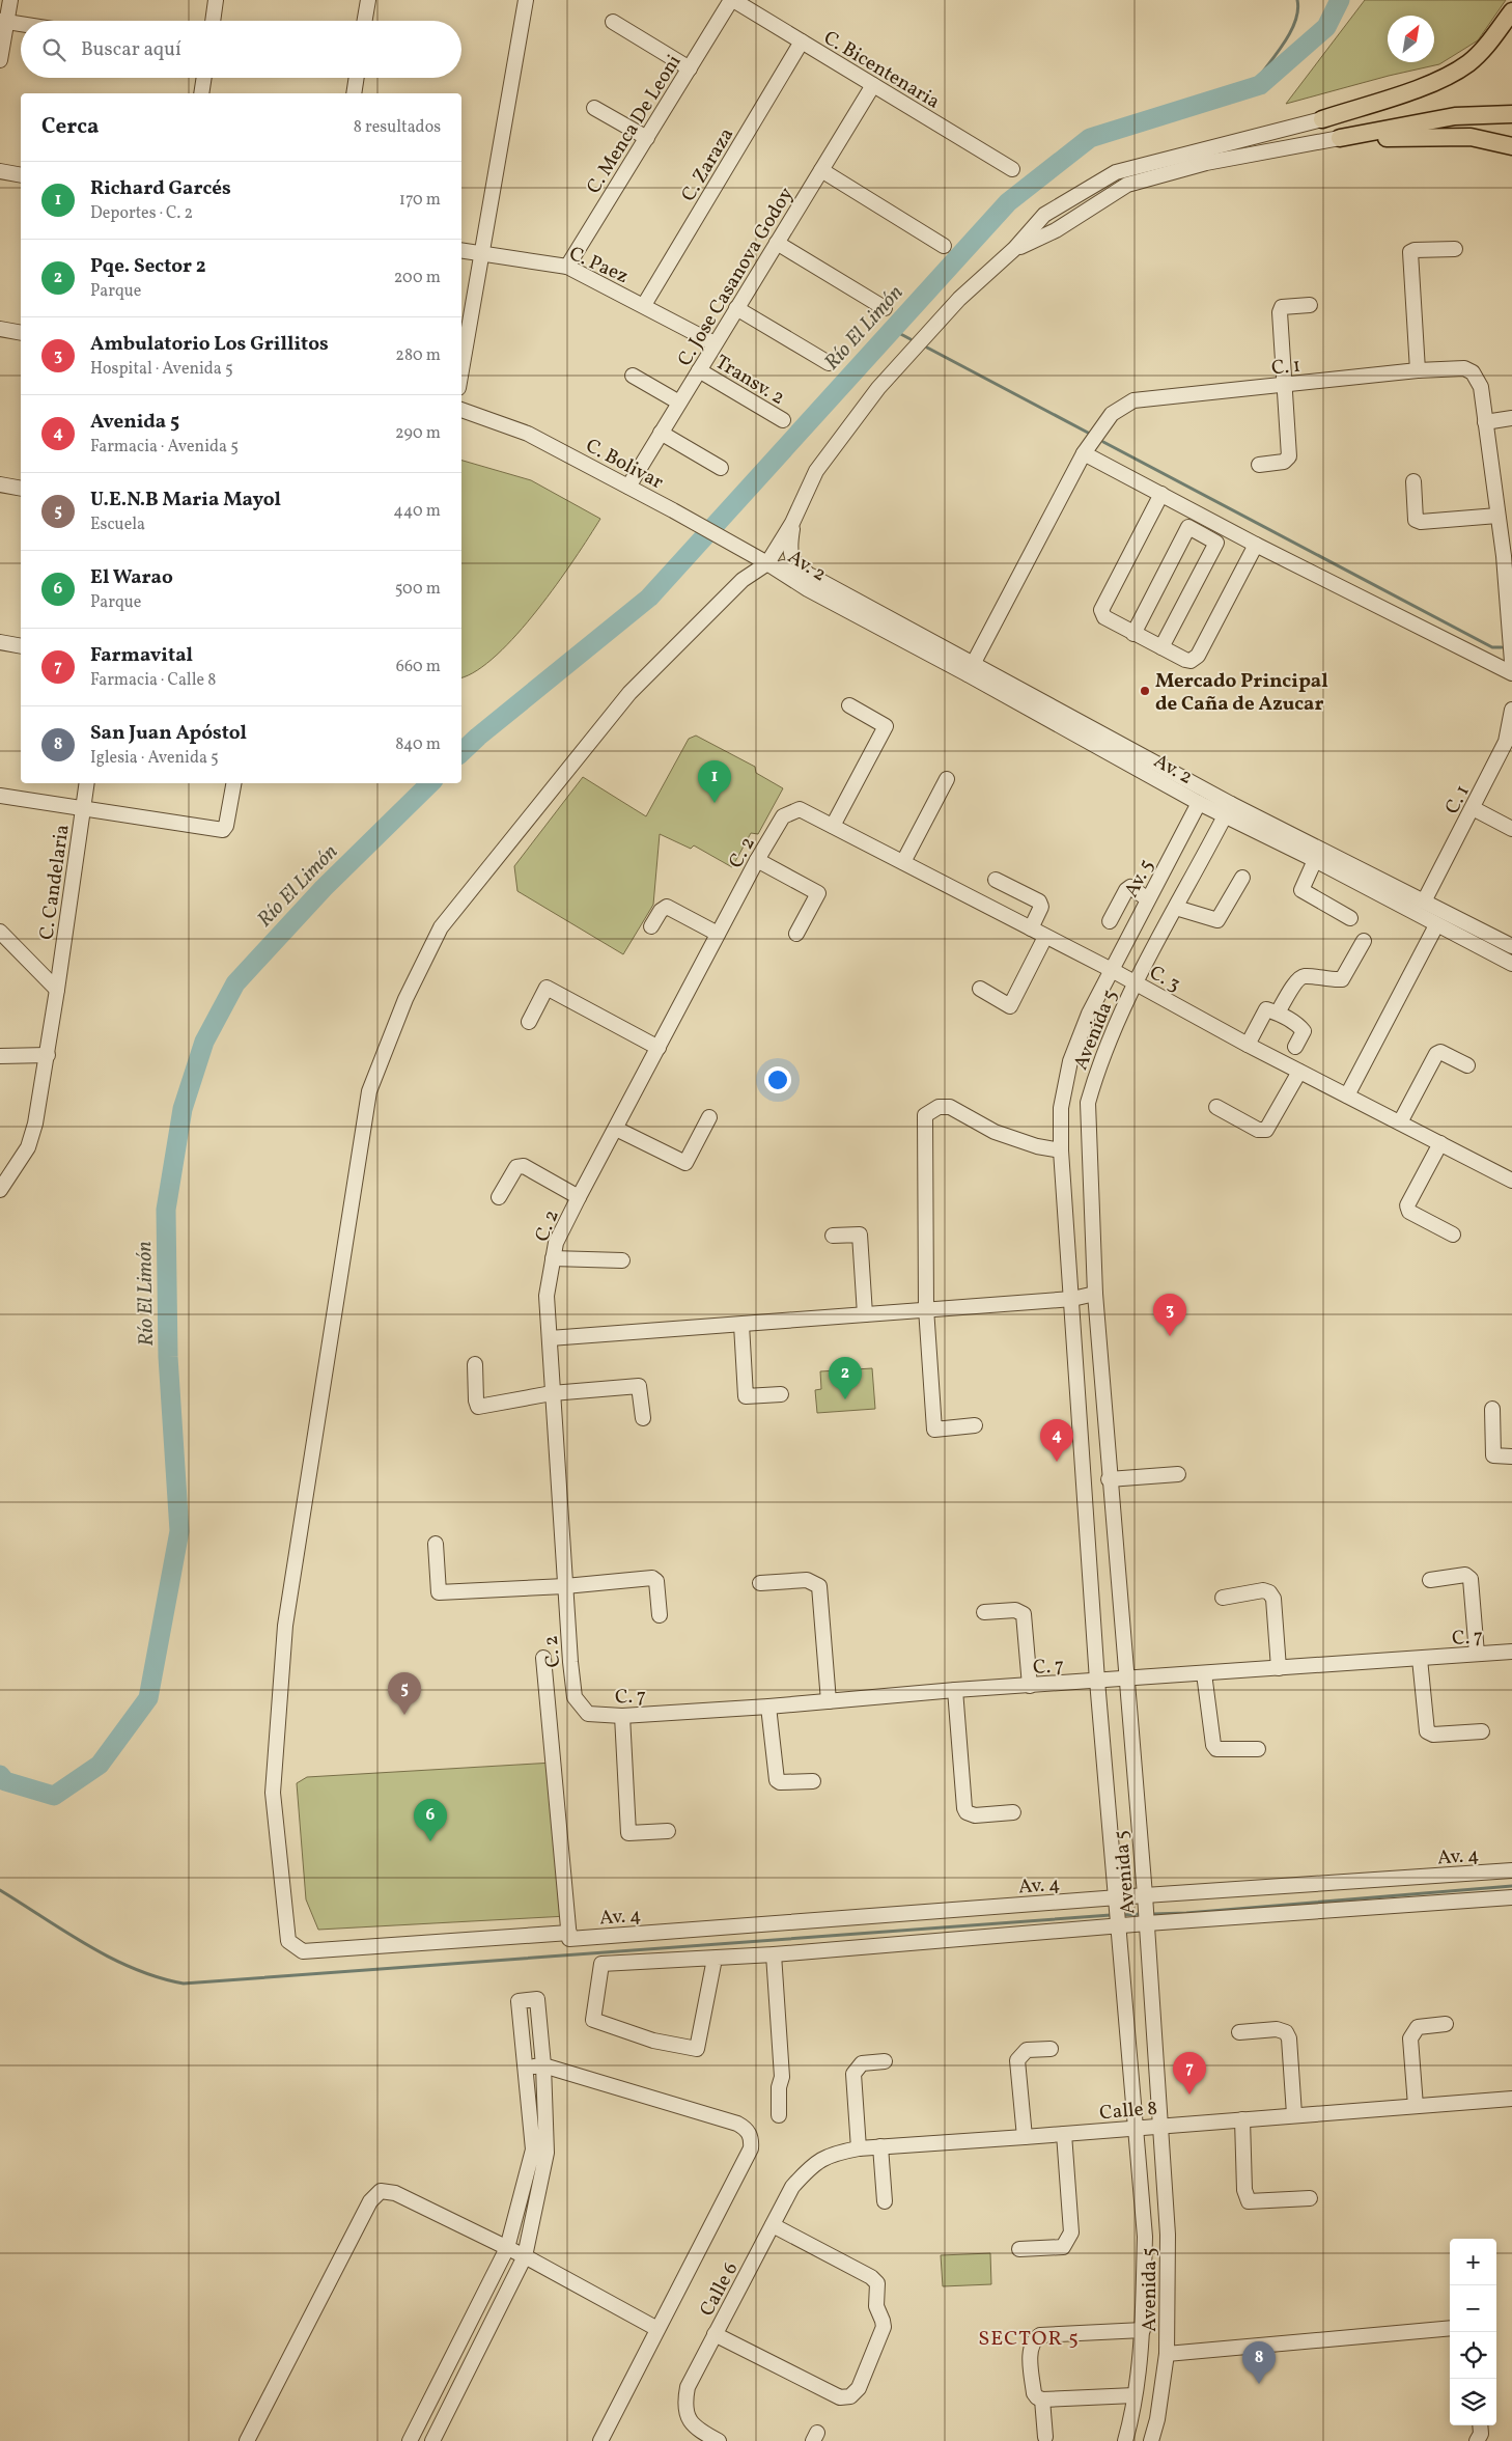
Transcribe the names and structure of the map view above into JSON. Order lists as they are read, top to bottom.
{
  "streets": {
    "street": [
      "C. Bicentenaria",
      "C. Menca De Leoni",
      "C. Zaraza",
      "C. Paez",
      "C. Jose Casanova Godoy",
      "C. 1",
      "Transv. 2",
      "C. Bolivar",
      "Av. 2",
      "C. 2",
      "Av. 5",
      "C. Candelaria",
      "C. 3",
      "Avenida 5",
      "C. 7",
      "Av. 4",
      "Calle 8",
      "Calle 6"
    ]
  },
  "crossings": [
    ["C. Bicentenaria", "C. Menca De Leoni"],
    ["C. Bicentenaria", "C. Zaraza"],
    ["C. Bicentenaria", "C. Jose Casanova Godoy"],
    ["C. Menca De Leoni", "C. Paez"],
    ["C. Zaraza", "C. Paez"],
    ["C. Paez", "C. Jose Casanova Godoy"],
    ["C. Jose Casanova Godoy", "Transv. 2"],
    ["C. Jose Casanova Godoy", "C. Bolivar"],
    ["C. 1", "Av. 2"],
    ["C. Bolivar", "Av. 2"],
    ["C. Bolivar", "Av. 4"],
    ["Av. 2", "Av. 5"],
    ["Av. 2", "Avenida 5"],
    ["Av. 2", "Av. 4"],
    ["C. 2", "C. 3"],
    ["C. 2", "C. 7"],
    ["Av. 5", "C. 3"],
    ["Av. 5", "Avenida 5"],
    ["C. 3", "Avenida 5"],
    ["Avenida 5", "C. 7"],
    ["Avenida 5", "Av. 4"],
    ["Avenida 5", "Calle 8"],
    ["Calle 8", "Calle 6"]
  ],
  "districts": ["SECTOR 5"],
  "water": ["Río El Limón"],
  "places": ["Mercado Principal de Caña de Azucar"],
  "north": "top right",
  "page": {
    "search": "Buscar aquí",
    "heading": ["Cerca", "8 resultados"],
    "list": [
      {
        "mark": "1",
        "name": "Richard Garcés",
        "note": "Deportes · C. 2",
        "value": "170 m"
      },
      {
        "mark": "2",
        "name": "Pqe. Sector 2",
        "note": "Parque",
        "value": "200 m"
      },
      {
        "mark": "3",
        "name": "Ambulatorio Los Grillitos",
        "note": "Hospital · Avenida 5",
        "value": "280 m"
      },
      {
        "mark": "4",
        "name": "Avenida 5",
        "note": "Farmacia · Avenida 5",
        "value": "290 m"
      },
      {
        "mark": "5",
        "name": "U.E.N.B Maria Mayol",
        "note": "Escuela",
        "value": "440 m"
      },
      {
        "mark": "6",
        "name": "El Warao",
        "note": "Parque",
        "value": "500 m"
      },
      {
        "mark": "7",
        "name": "Farmavital",
        "note": "Farmacia · Calle 8",
        "value": "660 m"
      },
      {
        "mark": "8",
        "name": "San Juan Apóstol",
        "note": "Iglesia · Avenida 5",
        "value": "840 m"
      }
    ],
    "pins": [
      "1",
      "3",
      "2",
      "4",
      "5",
      "6",
      "7",
      "8"
    ],
    "map_buttons": ["+", "−"]
  }
}
